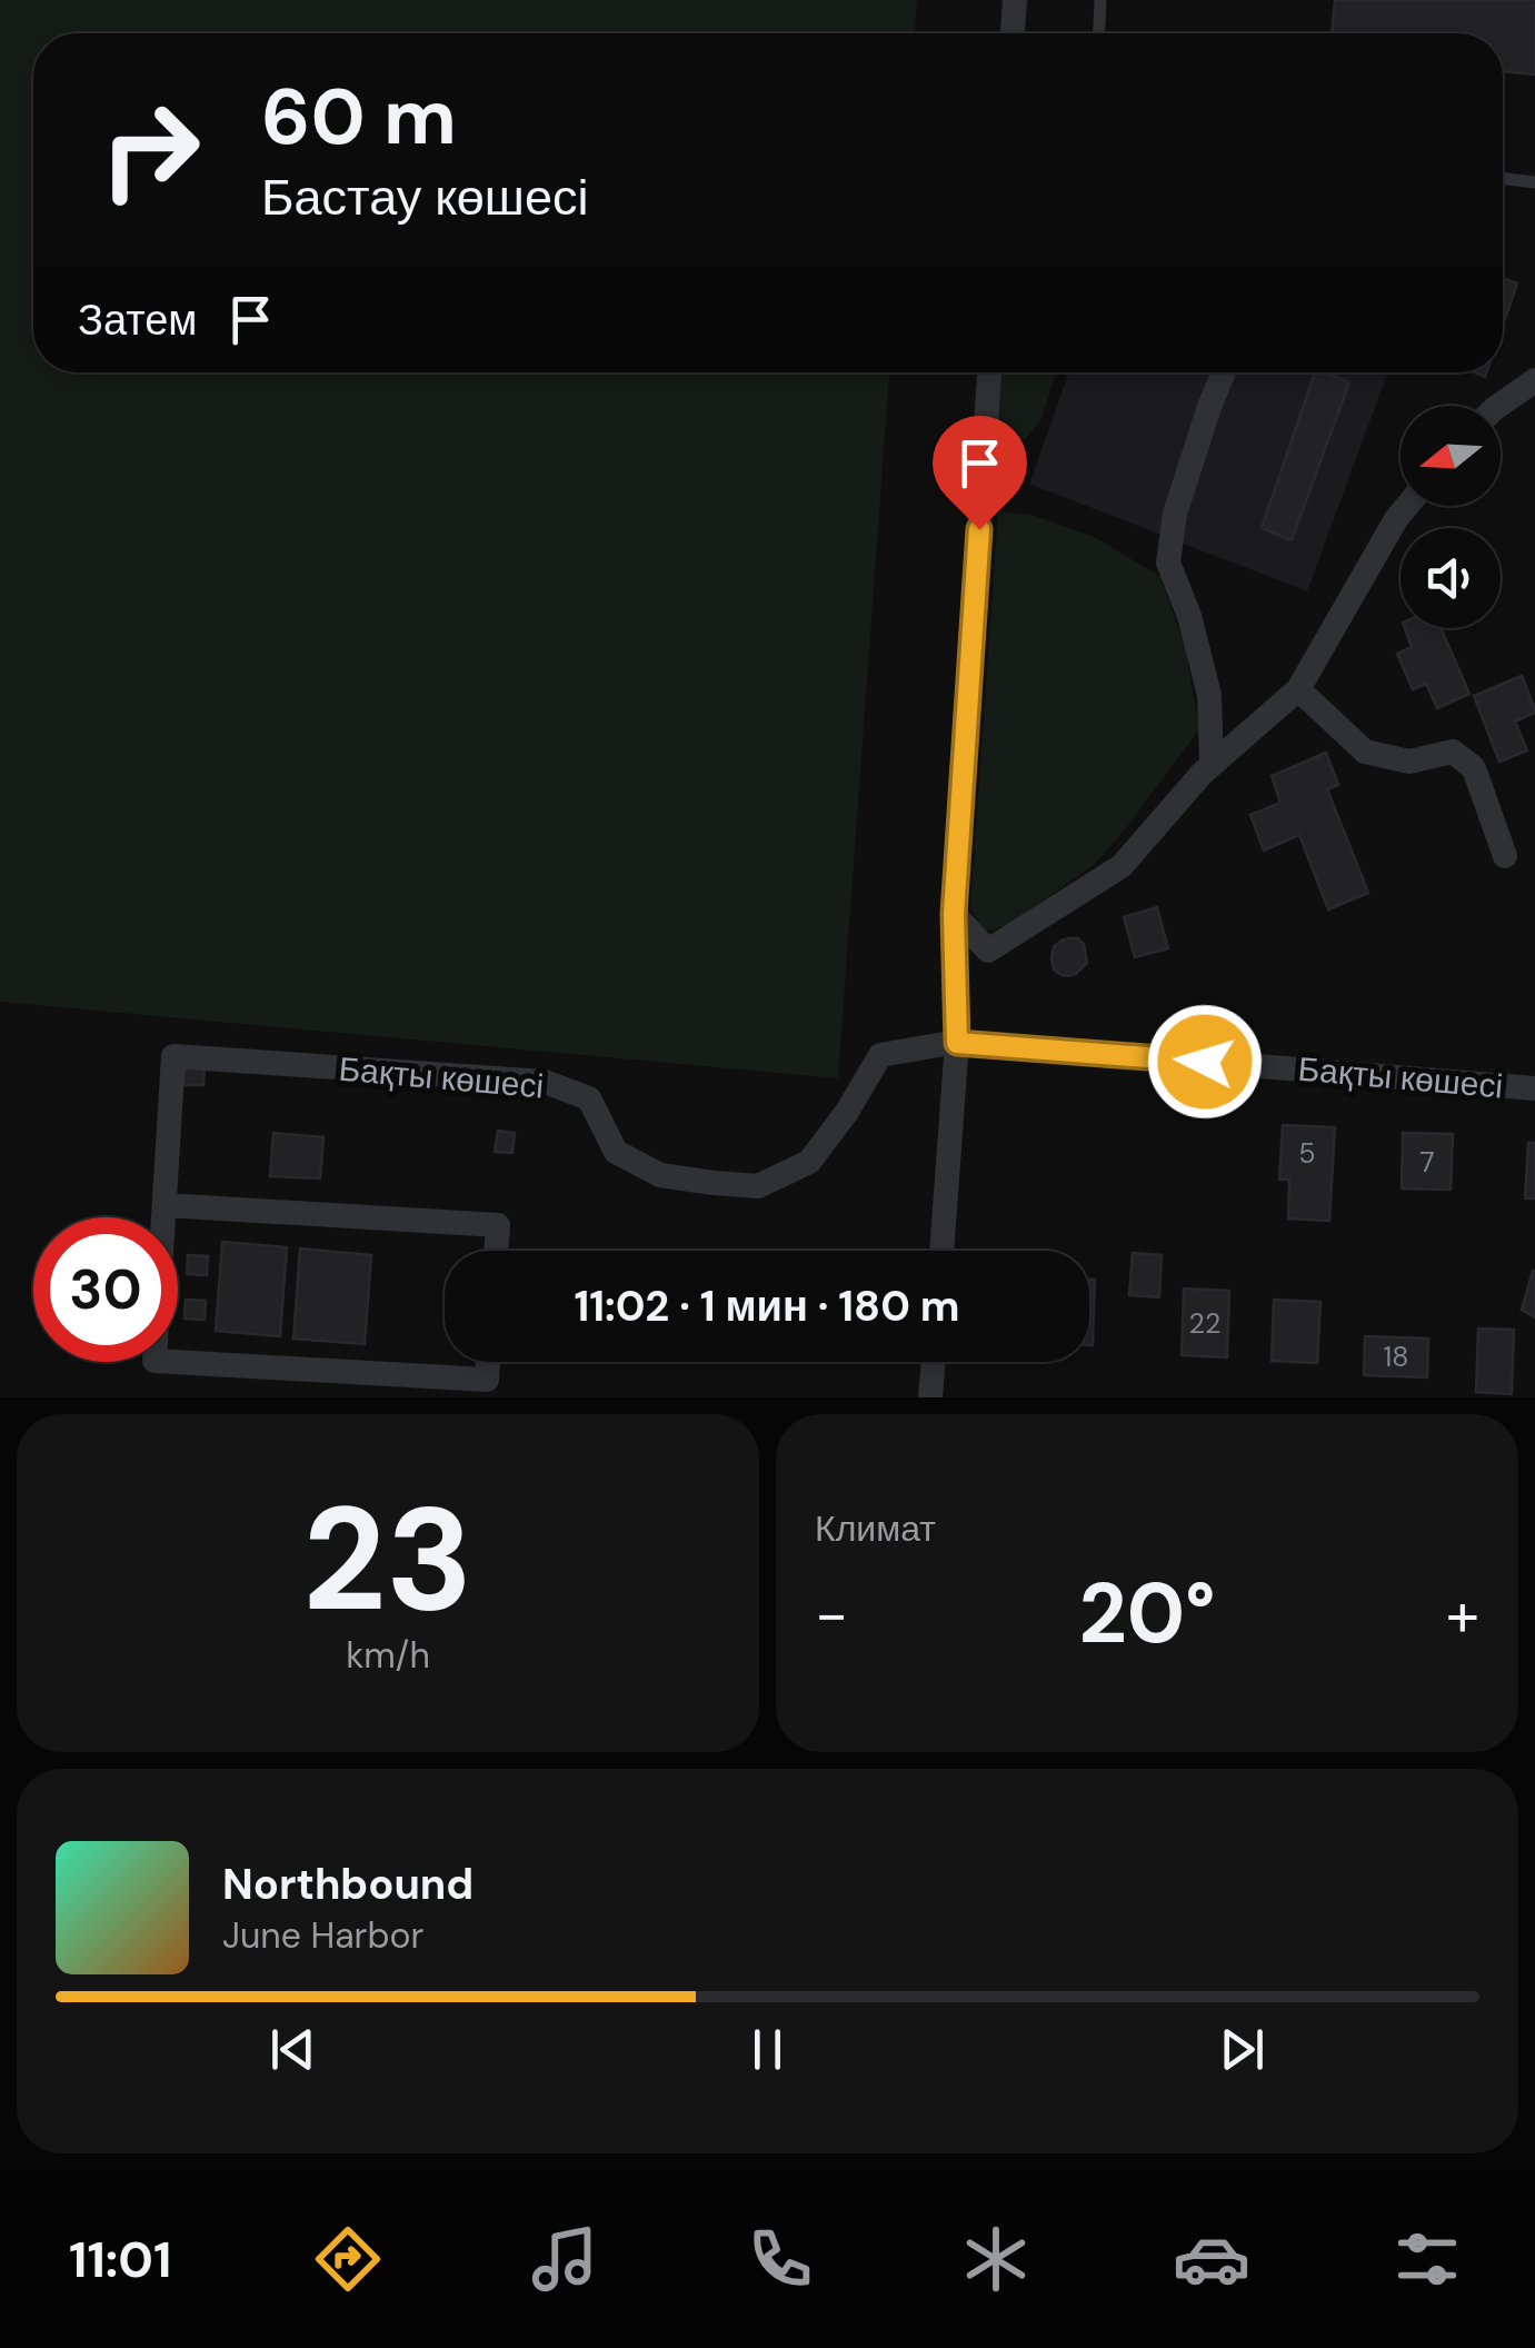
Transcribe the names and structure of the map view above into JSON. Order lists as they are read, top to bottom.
{
  "streets": {
    "street": ["Бақты көшесі"]
  },
  "house_numbers": [
    "5",
    "7",
    "22",
    "18"
  ],
  "north": "left",
  "page": {
    "turn": ["60 m", "Бастау көшесі"],
    "then": "Затем",
    "limit": "30",
    "trip": "11:02 · 1 мин · 180 m",
    "tile": [
      ["23", "km/h"],
      "Климат"
    ],
    "heat": ["−", "20°", "+"],
    "song": ["Northbound", "June Harbor"],
    "tabs": "11:01"
  }
}
